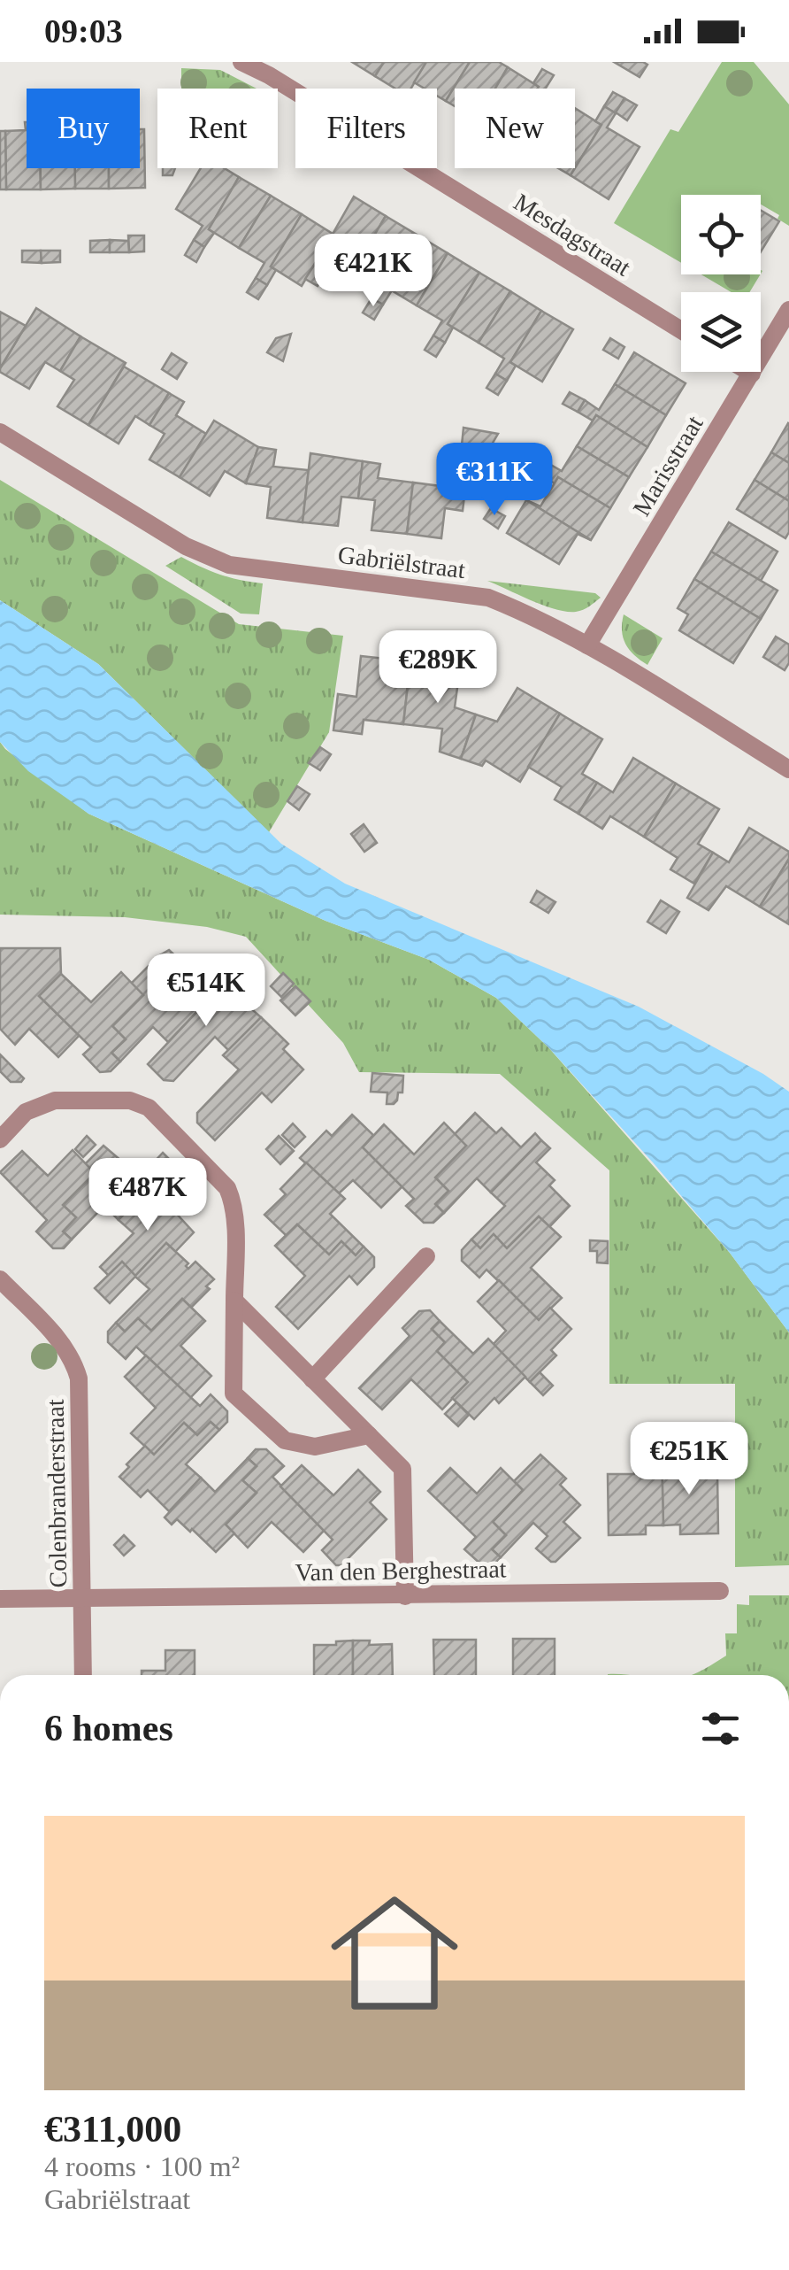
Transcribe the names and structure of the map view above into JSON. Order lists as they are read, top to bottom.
{
  "streets": {
    "street": [
      "Mesdagstraat",
      "Marisstraat",
      "Gabriëlstraat",
      "Colenbranderstraat",
      "Van den Berghestraat"
    ]
  },
  "crossings": [
    ["Marisstraat", "Gabriëlstraat"],
    ["Colenbranderstraat", "Van den Berghestraat"]
  ],
  "page": {
    "status": "09:03",
    "chip": [
      "Buy",
      "Rent",
      "Filters",
      "New"
    ],
    "price": [
      "€421K",
      "€311K",
      "€289K",
      "€514K",
      "€487K",
      "€251K"
    ],
    "heading": "6 homes",
    "list": [
      {
        "name": "€311,000",
        "note": "4 rooms · 100 m² · Gabriëlstraat"
      }
    ]
  }
}
